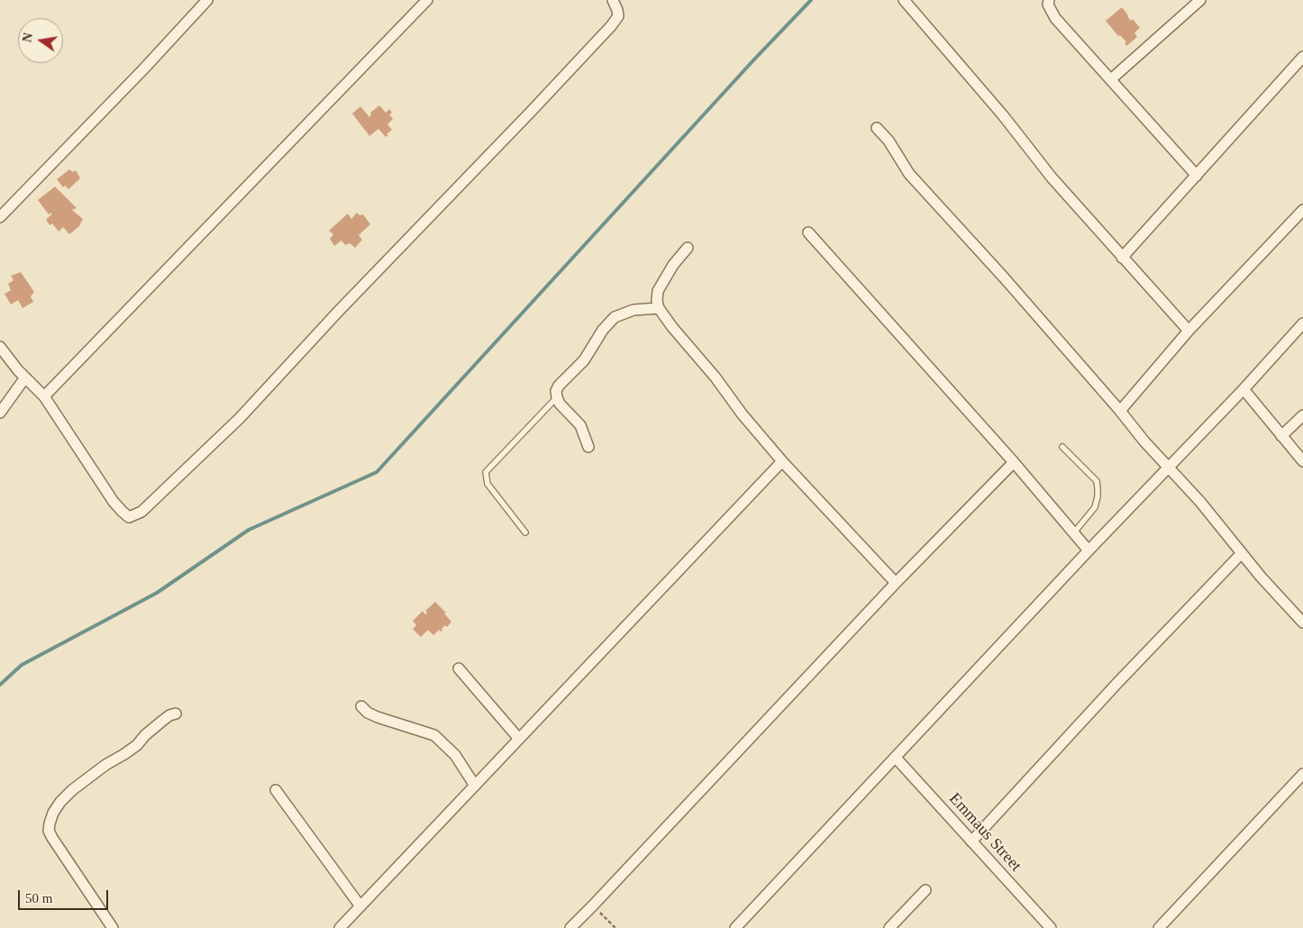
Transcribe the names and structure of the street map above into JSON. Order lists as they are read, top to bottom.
{
  "streets": {
    "street": ["Emmaus Street"]
  },
  "scale_bar": "50 m",
  "north": "left"
}
